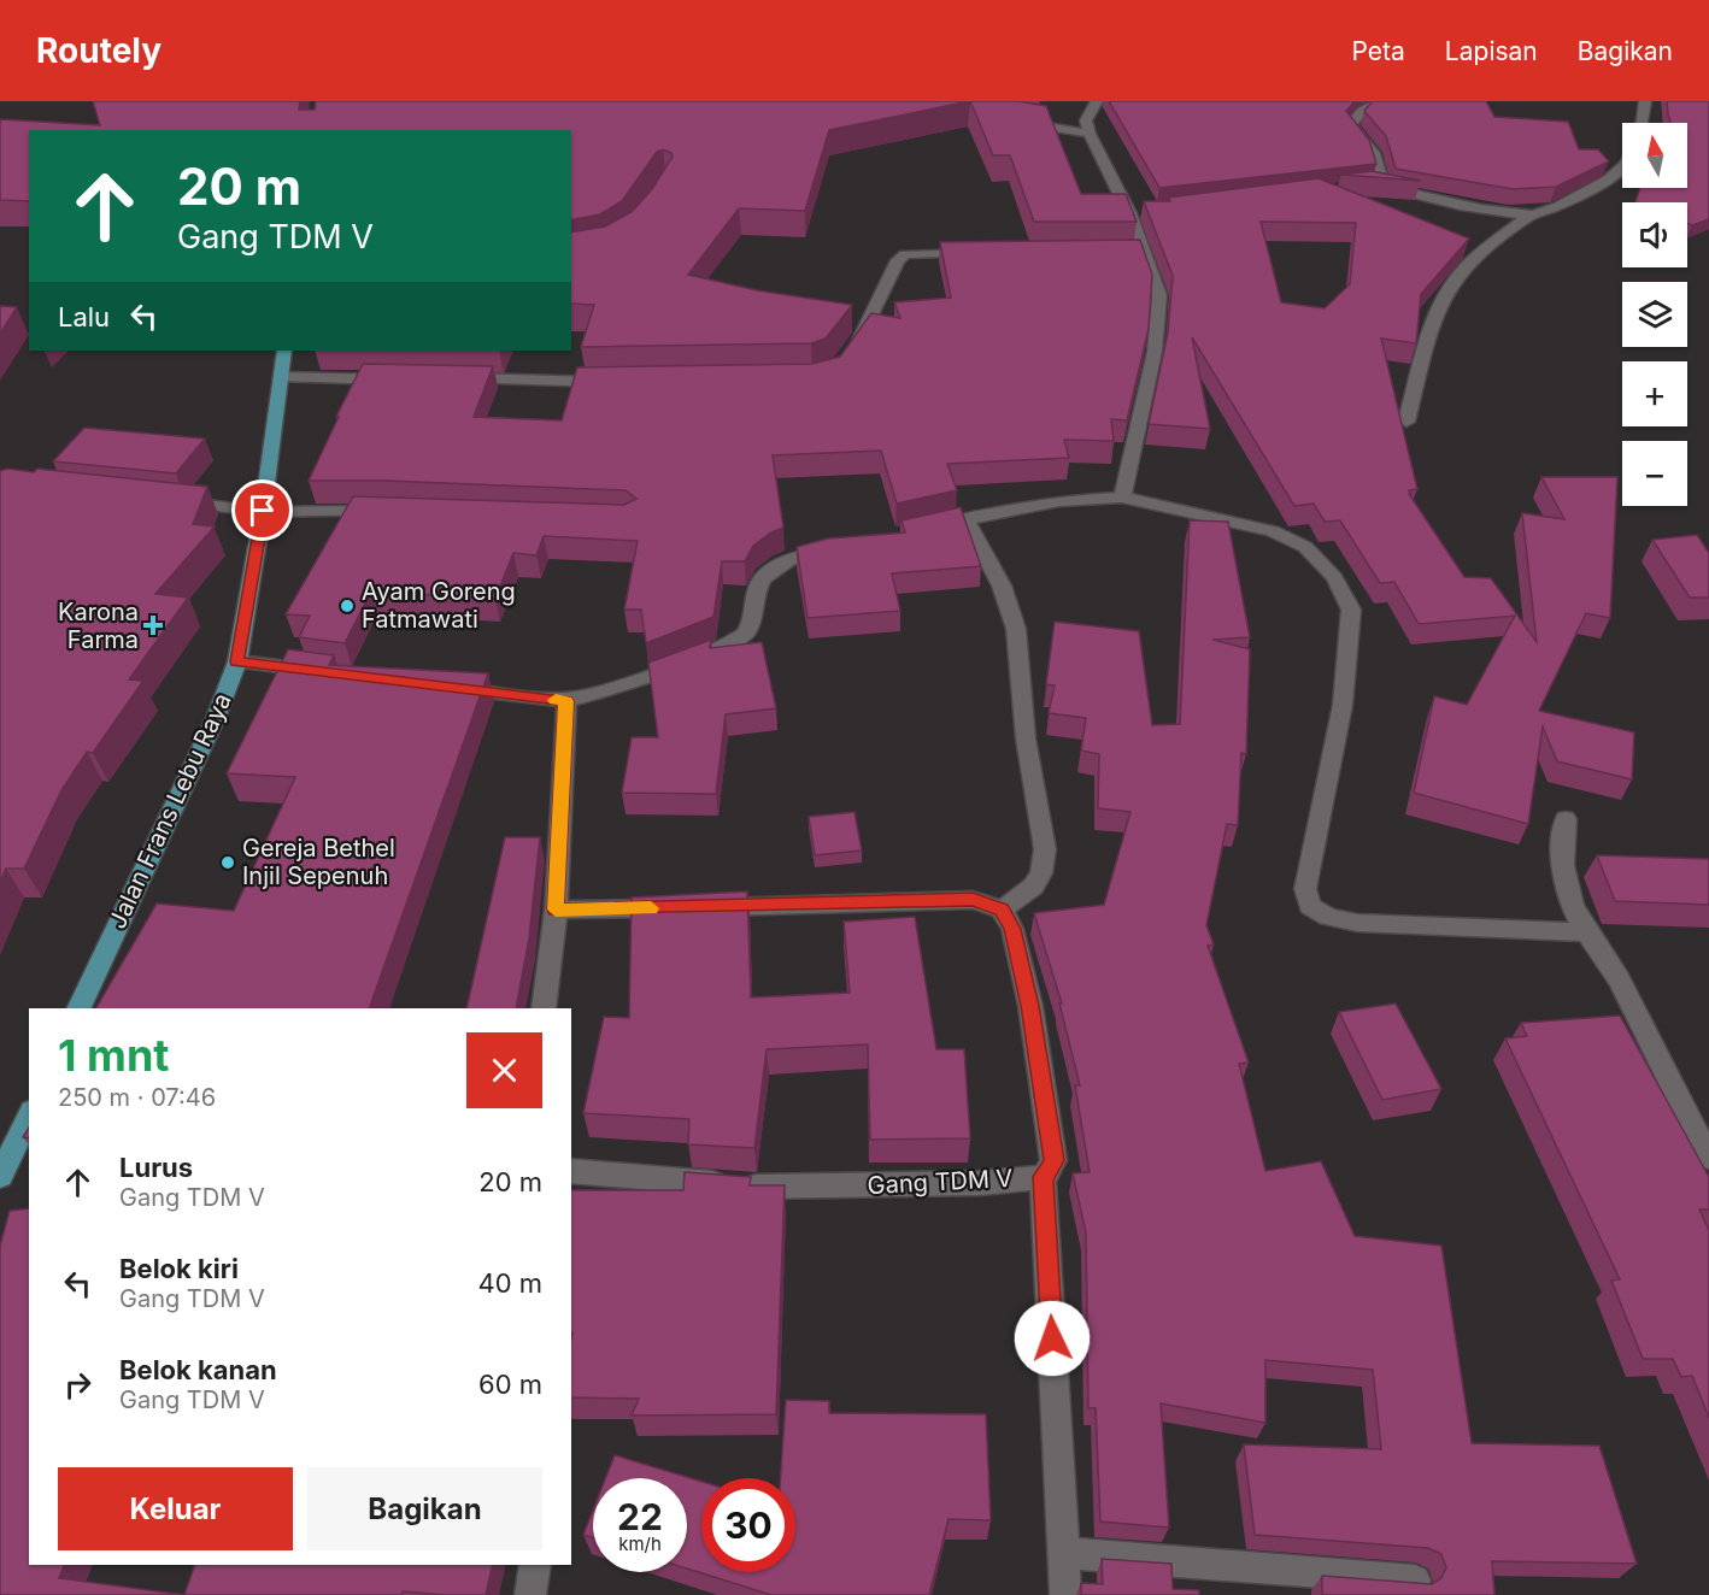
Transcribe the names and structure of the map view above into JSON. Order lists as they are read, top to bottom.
{
  "streets": {
    "main road": ["Jalan Frans Lebu Raya"],
    "street": ["Gang TDM V"]
  },
  "places": {
    "other": ["Ayam Goreng Fatmawati", "Gereja Bethel Injil Sepenuh"],
    "health": ["Karona Farma"]
  },
  "north": "top",
  "page": {
    "header": "Routely",
    "nav": ["Peta", "Lapisan", "Bagikan"],
    "map_buttons": ["+", "−"],
    "turn": ["20 m", "Gang TDM V"],
    "then": "Lalu",
    "heading": ["1 mnt", "250 m · 07:46"],
    "list": [
      {
        "name": "Lurus",
        "note": "Gang TDM V",
        "value": "20 m"
      },
      {
        "name": "Belok kiri",
        "note": "Gang TDM V",
        "value": "40 m"
      },
      {
        "name": "Belok kanan",
        "note": "Gang TDM V",
        "value": "60 m"
      }
    ],
    "buttons": ["Keluar", "Bagikan"],
    "speed": "22 km/h",
    "limit": "30"
  }
}
